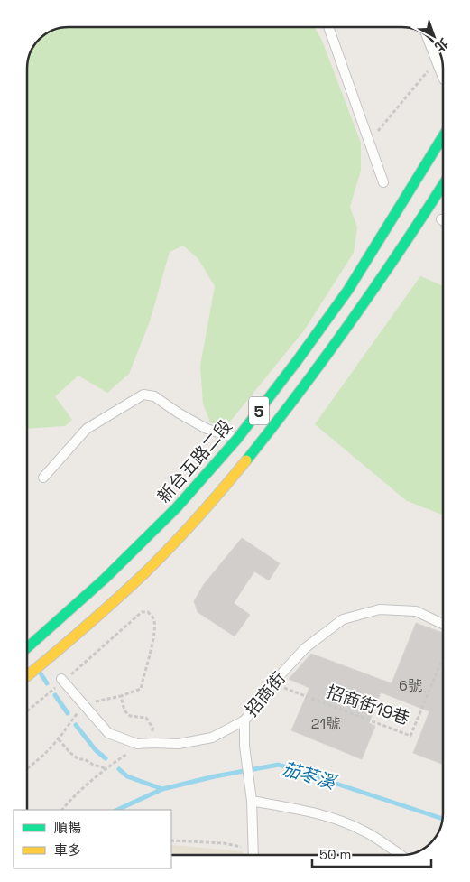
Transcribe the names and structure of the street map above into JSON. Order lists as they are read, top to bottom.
{
  "streets": {
    "main road": ["5", "新台五路二段"],
    "lane": ["招商街"],
    "path": ["招商街19巷"]
  },
  "crossings": [
    ["招商街", "招商街19巷"]
  ],
  "water": ["茄苳溪"],
  "house_numbers": ["6號", "21號"],
  "legend": ["順暢", "車多"],
  "scale_bar": "50 m",
  "north": "bottom right"
}
